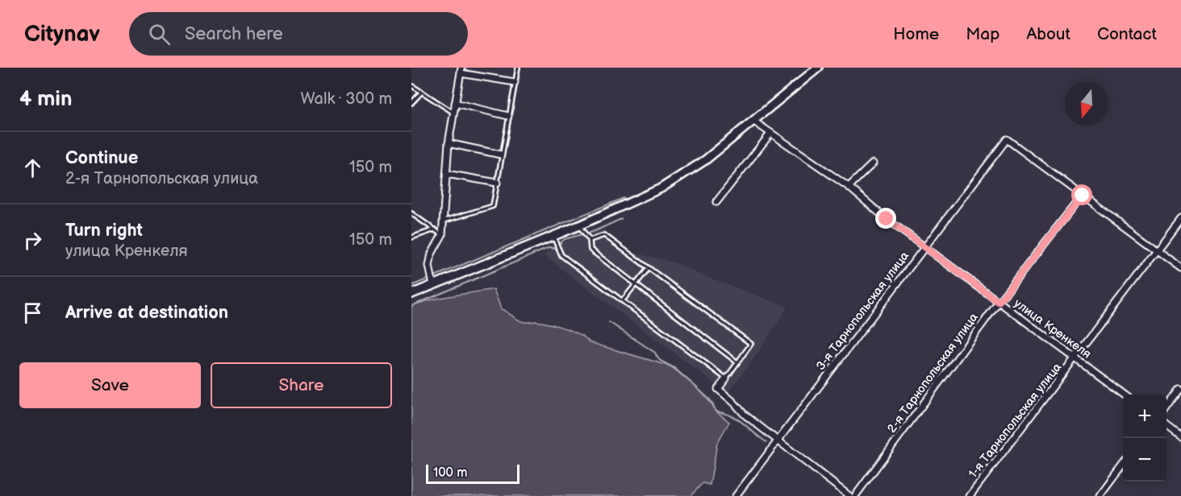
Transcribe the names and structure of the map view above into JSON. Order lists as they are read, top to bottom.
{
  "streets": {
    "street": [
      "3-я Тарнопольская улица",
      "улица Кренкеля",
      "2-я Тарнопольская улица",
      "1-я Тарнопольская улица"
    ]
  },
  "crossings": [
    ["3-я Тарнопольская улица", "улица Кренкеля"],
    ["3-я Тарнопольская улица", "2-я Тарнопольская улица"],
    ["улица Кренкеля", "2-я Тарнопольская улица"],
    ["улица Кренкеля", "1-я Тарнопольская улица"]
  ],
  "scale_bar": "100 m",
  "north": "bottom",
  "page": {
    "header": "Citynav",
    "search": "Search here",
    "nav": [
      "Home",
      "Map",
      "About",
      "Contact"
    ],
    "heading": ["4 min", "Walk · 300 m"],
    "list": [
      ["Continue", "2-я Тарнопольская улица", "150 m"],
      ["Turn right", "улица Кренкеля", "150 m"],
      "Arrive at destination"
    ],
    "buttons": ["Save", "Share"],
    "map_buttons": ["+", "−"],
    "scale": "100 m"
  }
}
